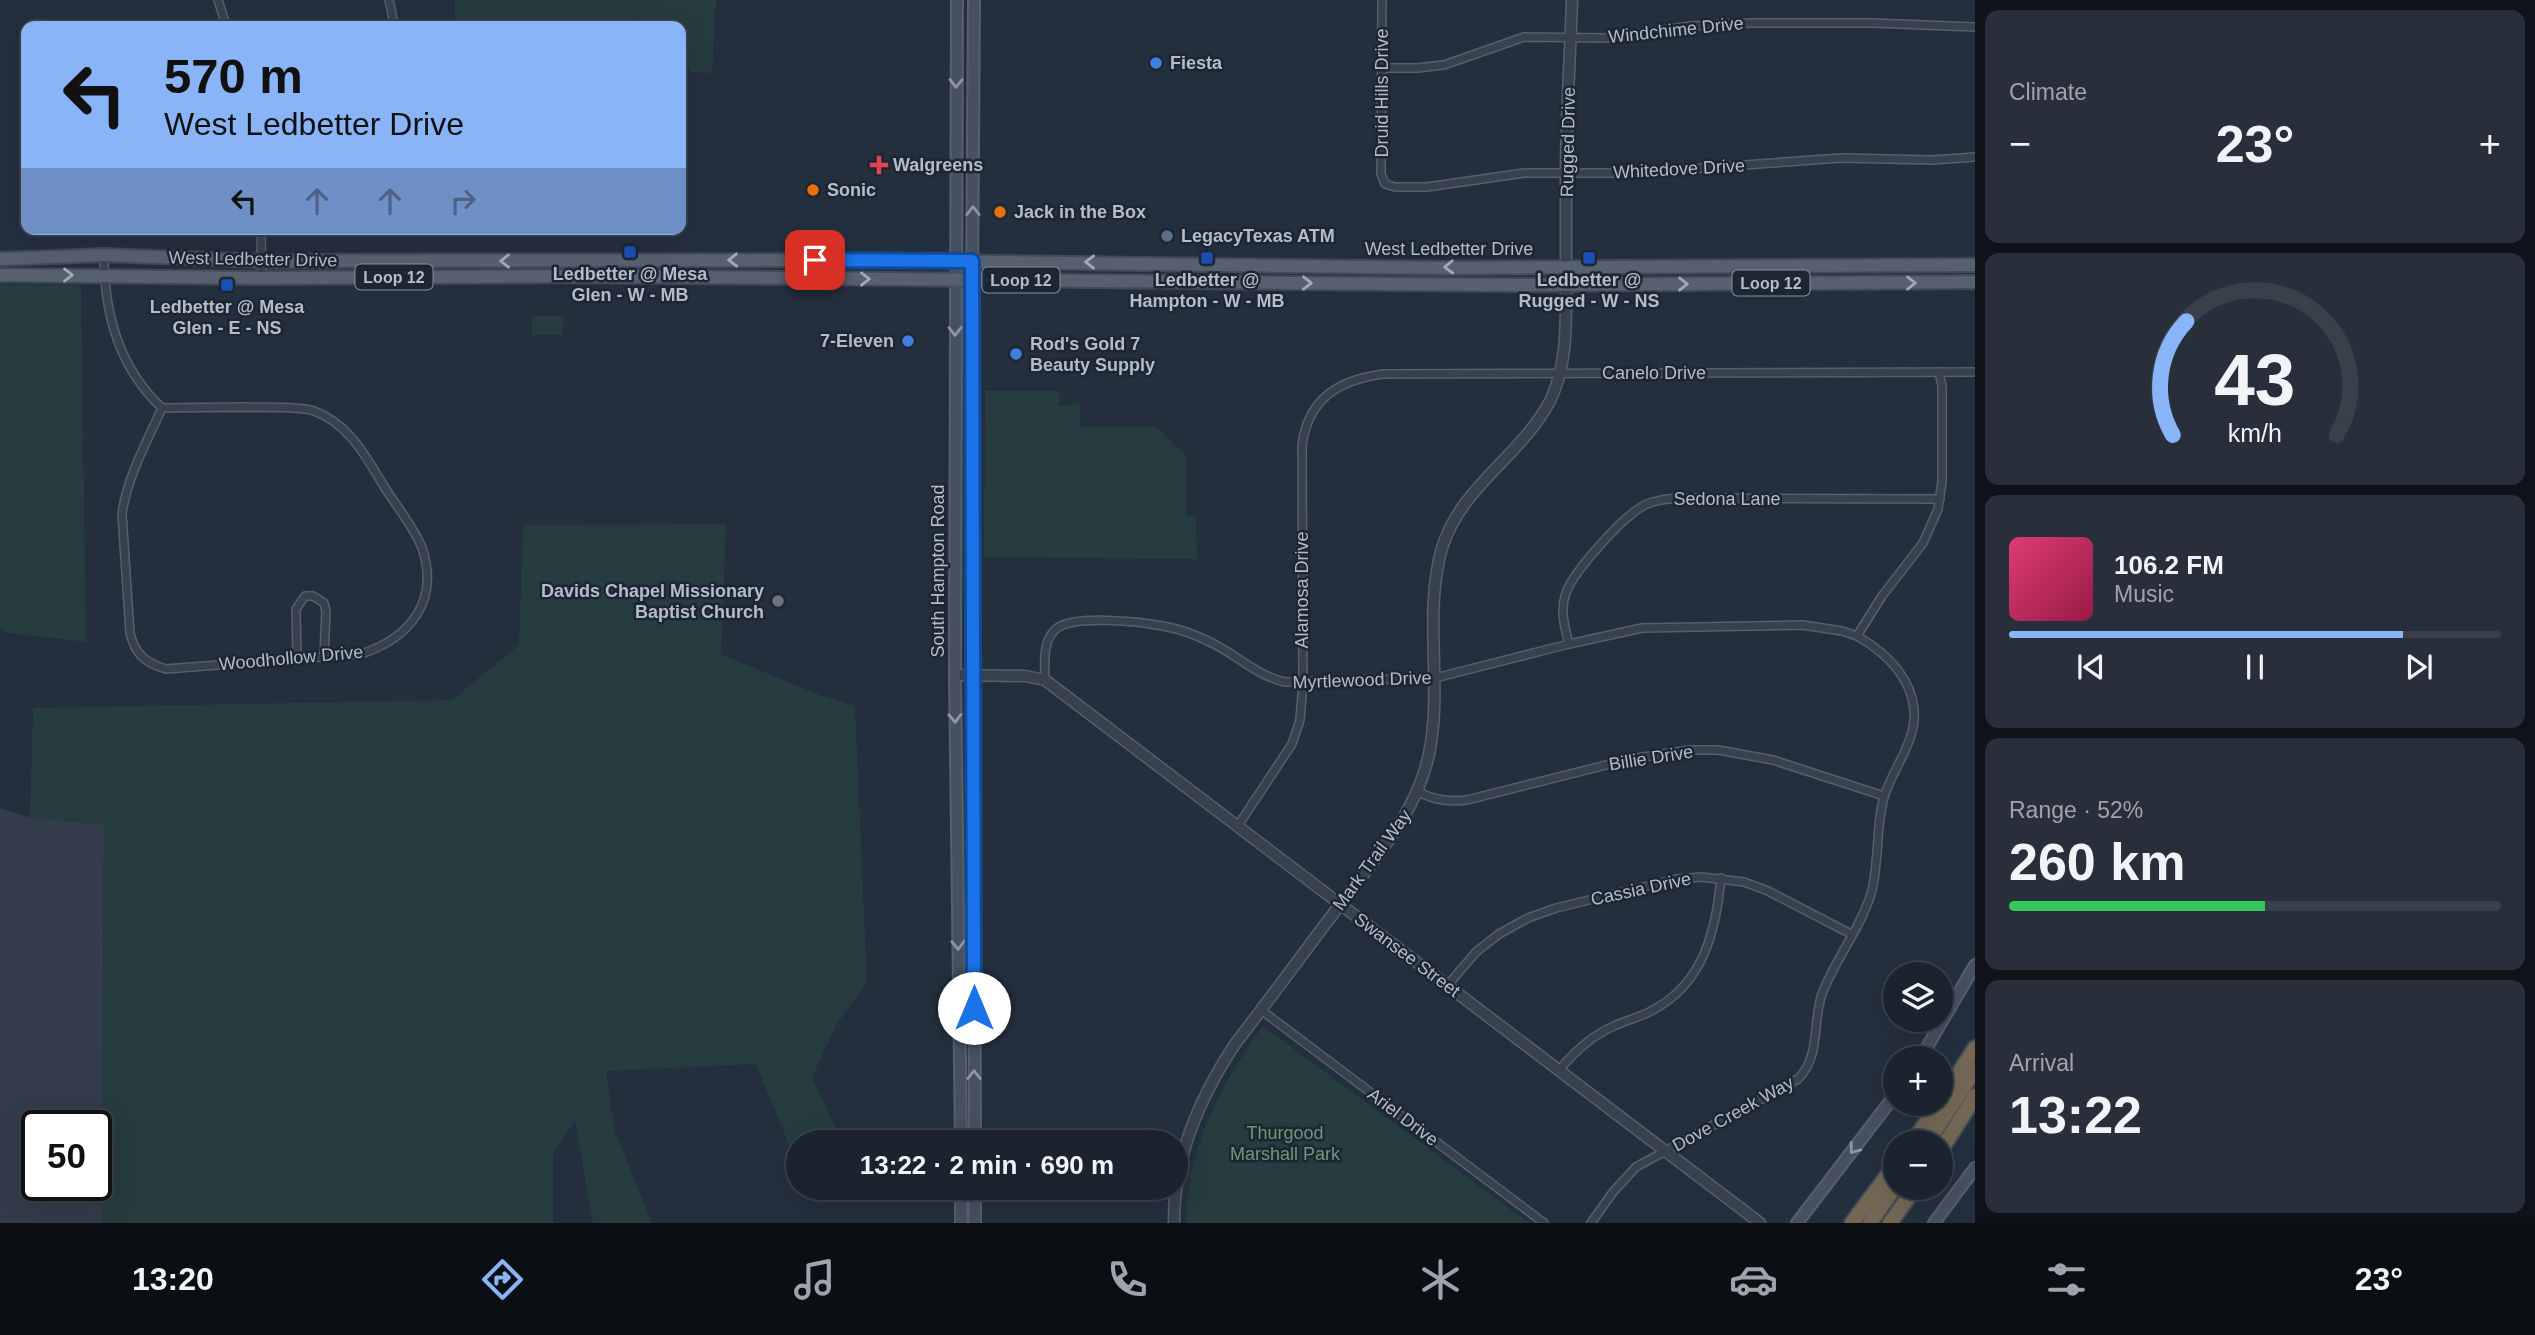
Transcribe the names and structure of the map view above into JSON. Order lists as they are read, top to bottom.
{
  "streets": {
    "main road": ["West Ledbetter Drive", "Loop 12", "South Hampton Road"],
    "street": [
      "Windchime Drive",
      "Druid Hills Drive",
      "Rugged Drive",
      "Whitedove Drive",
      "Canelo Drive",
      "Sedona Lane",
      "Alamosa Drive",
      "Woodhollow Drive",
      "Myrtlewood Drive",
      "Billie Drive",
      "Mark Trail Way",
      "Cassia Drive",
      "Swansee Street",
      "Dove Creek Way",
      "Ariel Drive"
    ]
  },
  "crossings": [
    ["Windchime Drive", "Druid Hills Drive"],
    ["Windchime Drive", "Rugged Drive"],
    ["Druid Hills Drive", "Whitedove Drive"],
    ["Rugged Drive", "Whitedove Drive"],
    ["Rugged Drive", "West Ledbetter Drive"],
    ["Rugged Drive", "Mark Trail Way"],
    ["West Ledbetter Drive", "South Hampton Road"],
    ["West Ledbetter Drive", "Mark Trail Way"],
    ["Canelo Drive", "Alamosa Drive"],
    ["Canelo Drive", "Mark Trail Way"],
    ["Sedona Lane", "Myrtlewood Drive"],
    ["Alamosa Drive", "Myrtlewood Drive"],
    ["Alamosa Drive", "Swansee Street"],
    ["Myrtlewood Drive", "Mark Trail Way"],
    ["Myrtlewood Drive", "Swansee Street"],
    ["Myrtlewood Drive", "Dove Creek Way"],
    ["Billie Drive", "Mark Trail Way"],
    ["Billie Drive", "Dove Creek Way"],
    ["Mark Trail Way", "Swansee Street"],
    ["Mark Trail Way", "Ariel Drive"],
    ["Cassia Drive", "Swansee Street"],
    ["Cassia Drive", "Dove Creek Way"],
    ["Swansee Street", "Dove Creek Way"]
  ],
  "parks": ["Thurgood Marshall Park"],
  "places": {
    "other": [
      "Fiesta",
      "Sonic",
      "Jack in the Box",
      "LegacyTexas ATM",
      "7-Eleven",
      "Rod's Gold 7 Beauty Supply",
      "Davids Chapel Missionary Baptist Church"
    ],
    "health": ["Walgreens"],
    "transit": [
      "Ledbetter @ Mesa Glen - W - MB",
      "Ledbetter @ Hampton - W - MB",
      "Ledbetter @ Rugged - W - NS",
      "Ledbetter @ Mesa Glen - E - NS"
    ]
  },
  "page": {
    "tile": [
      "Climate",
      ["Range · 52%", "260 km"],
      ["Arrival", "13:22"]
    ],
    "turn": ["570 m", "West Ledbetter Drive"],
    "heat": ["−", "23°", "+"],
    "song": ["106.2 FM", "Music"],
    "map_buttons": ["+", "−"],
    "limit": "50",
    "trip": "13:22 · 2 min · 690 m",
    "tabs": ["13:20", "23°"],
    "gauge": ["43", "km/h"]
  }
}
